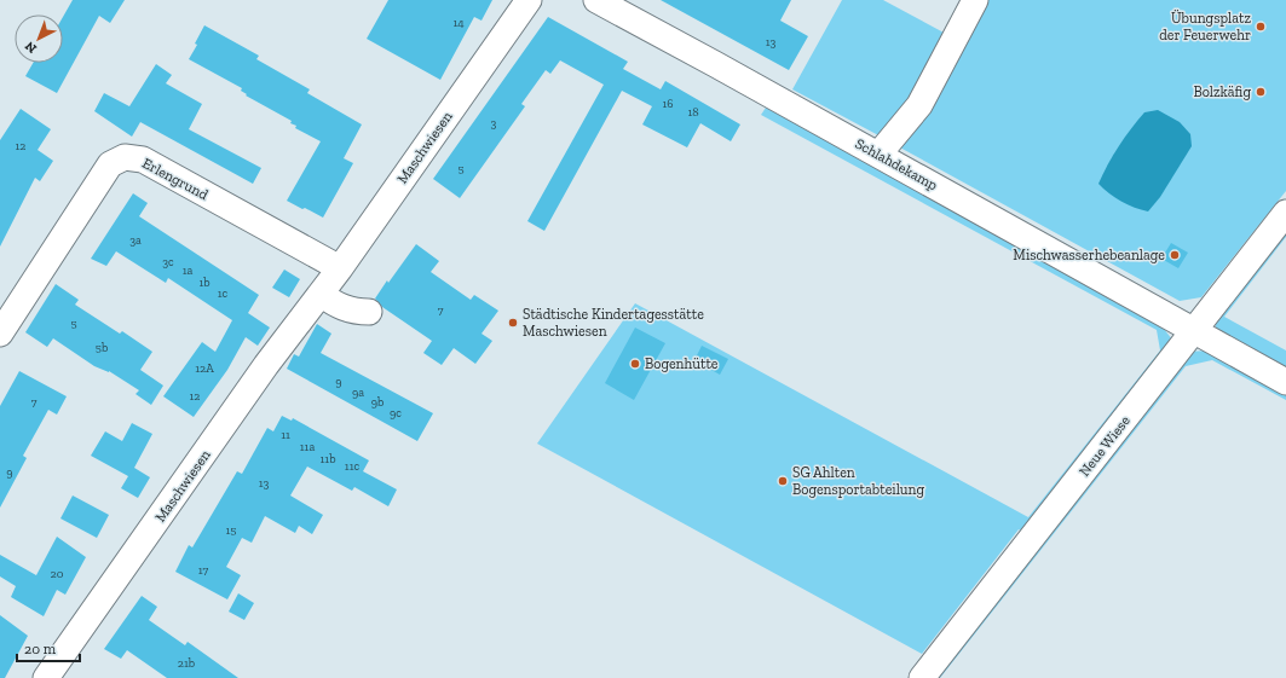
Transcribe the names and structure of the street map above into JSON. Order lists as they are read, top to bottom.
{
  "streets": {
    "street": [
      "Maschwiesen",
      "Schlahdekamp",
      "Erlengrund",
      "Neue Wiese"
    ]
  },
  "crossings": [
    ["Maschwiesen", "Erlengrund"],
    ["Schlahdekamp", "Neue Wiese"]
  ],
  "places": [
    "Übungsplatz der Feuerwehr",
    "Bolzkäfig",
    "Mischwasserhebeanlage",
    "Städtische Kindertagesstätte Maschwiesen",
    "Bogenhütte",
    "SG Ahlten Bogensportabteilung"
  ],
  "house_numbers": [
    "14",
    "13",
    "16",
    "18",
    "3",
    "12",
    "5",
    "3a",
    "3c",
    "1a",
    "1b",
    "1c",
    "7",
    "5",
    "5b",
    "12A",
    "9",
    "9a",
    "12",
    "7",
    "9b",
    "9c",
    "11",
    "11a",
    "11b",
    "11c",
    "9",
    "13",
    "15",
    "17",
    "20",
    "21b"
  ],
  "scale_bar": "20 m",
  "north": "bottom left"
}
